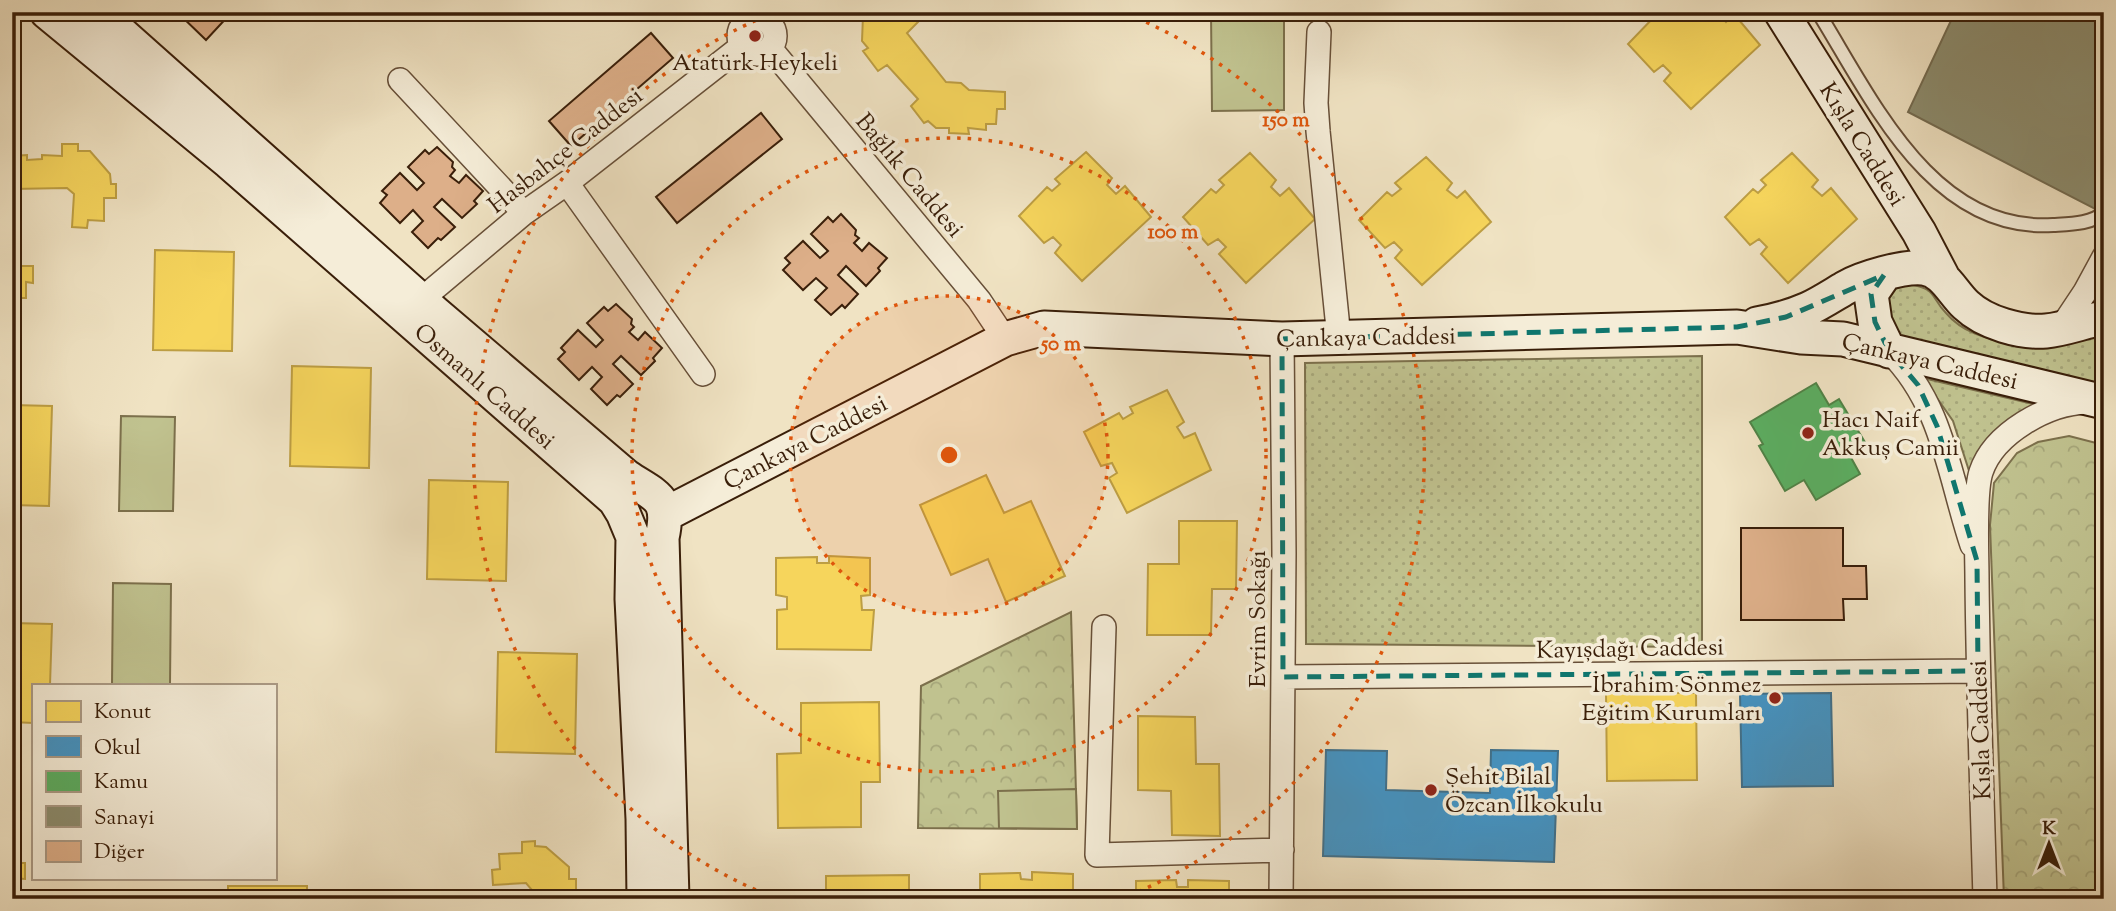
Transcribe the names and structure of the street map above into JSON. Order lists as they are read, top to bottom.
{
  "streets": {
    "main road": ["Kışla Caddesi", "Çankaya Caddesi", "Osmanlı Caddesi"],
    "street": [
      "Hasbahçe Caddesi",
      "Bağlık Caddesi",
      "Evrim Sokağı",
      "Kayışdağı Caddesi"
    ]
  },
  "crossings": [
    ["Kışla Caddesi", "Çankaya Caddesi"],
    ["Kışla Caddesi", "Kayışdağı Caddesi"],
    ["Hasbahçe Caddesi", "Bağlık Caddesi"],
    ["Bağlık Caddesi", "Çankaya Caddesi"],
    ["Çankaya Caddesi", "Osmanlı Caddesi"],
    ["Çankaya Caddesi", "Evrim Sokağı"],
    ["Evrim Sokağı", "Kayışdağı Caddesi"]
  ],
  "places": [
    "Atatürk Heykeli",
    "Hacı Naif Akkuş Camii",
    "İbrahim Sönmez Eğitim Kurumları",
    "Şehit Bilal Özcan İlkokulu"
  ],
  "legend": [
    "Konut",
    "Okul",
    "Kamu",
    "Sanayi",
    "Diğer"
  ],
  "north": "top",
  "rings": ["150 m", "100 m", "50 m"]
}
